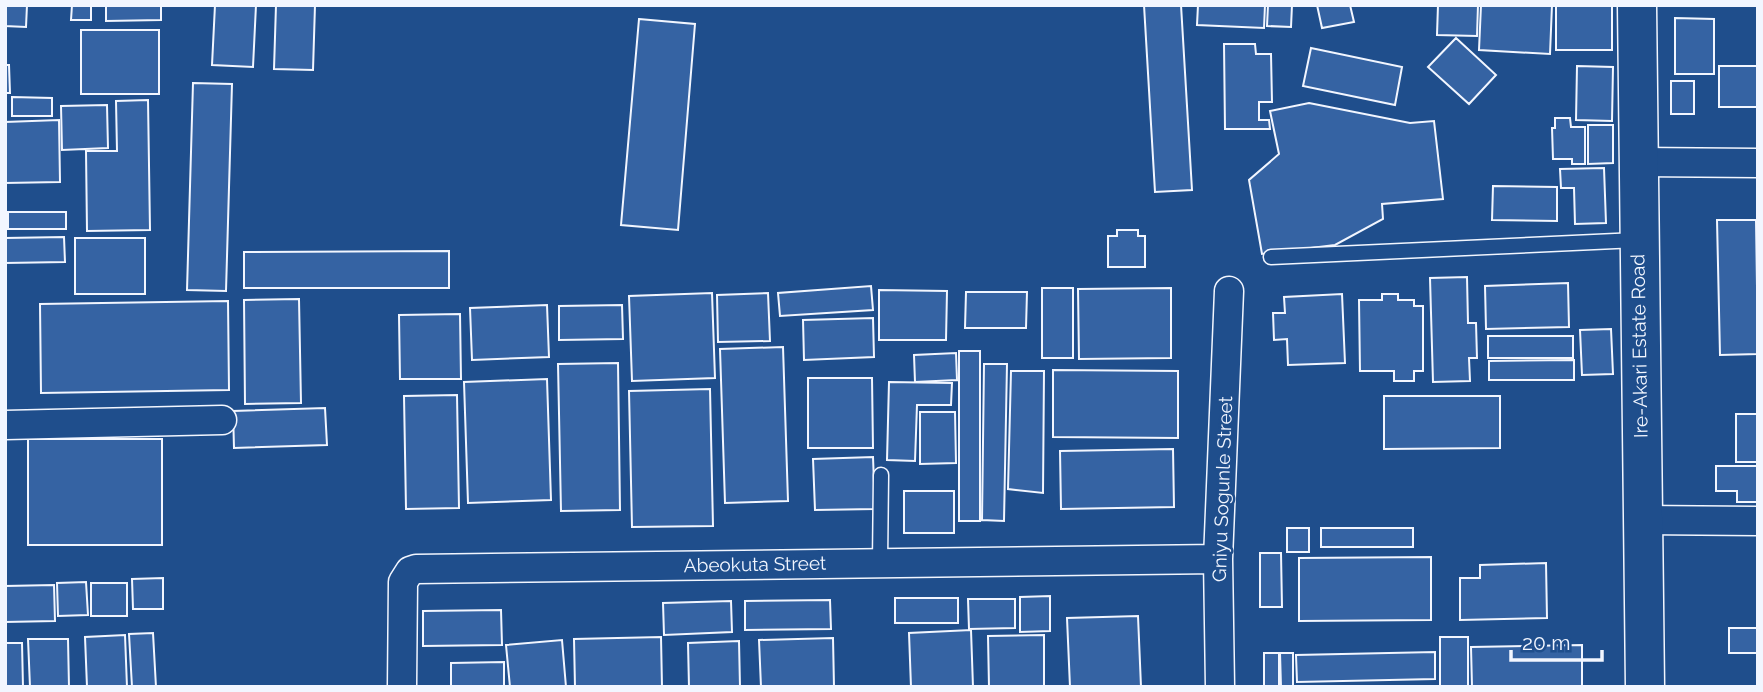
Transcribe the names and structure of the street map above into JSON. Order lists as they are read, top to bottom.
{
  "streets": {
    "street": ["Ire-Akari Estate Road", "Gniyu Sogunle Street", "Abeokuta Street"]
  },
  "crossings": [
    ["Gniyu Sogunle Street", "Abeokuta Street"]
  ],
  "scale_bar": "20 m"
}
